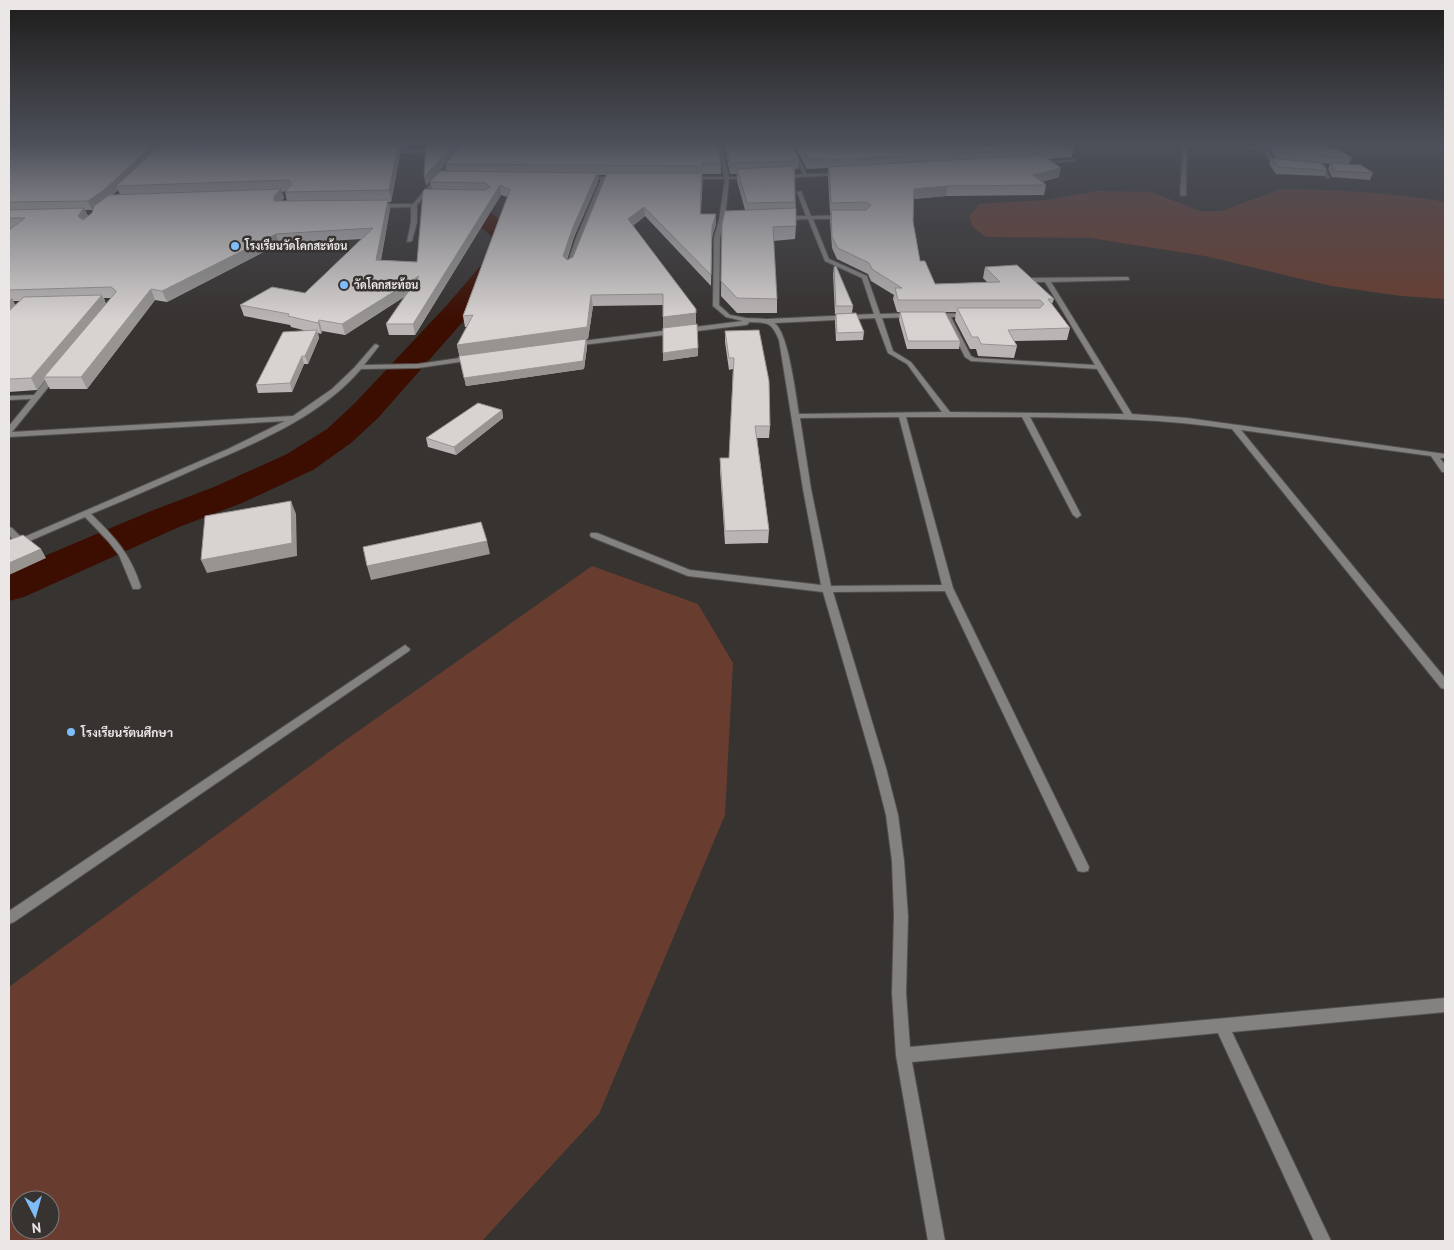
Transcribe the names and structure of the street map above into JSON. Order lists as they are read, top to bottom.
{
  "places": ["โรงเรียนวัดโคกสะท้อน", "วัดโคกสะท้อน", "โรงเรียนรัตนศึกษา"],
  "north": "bottom"
}
